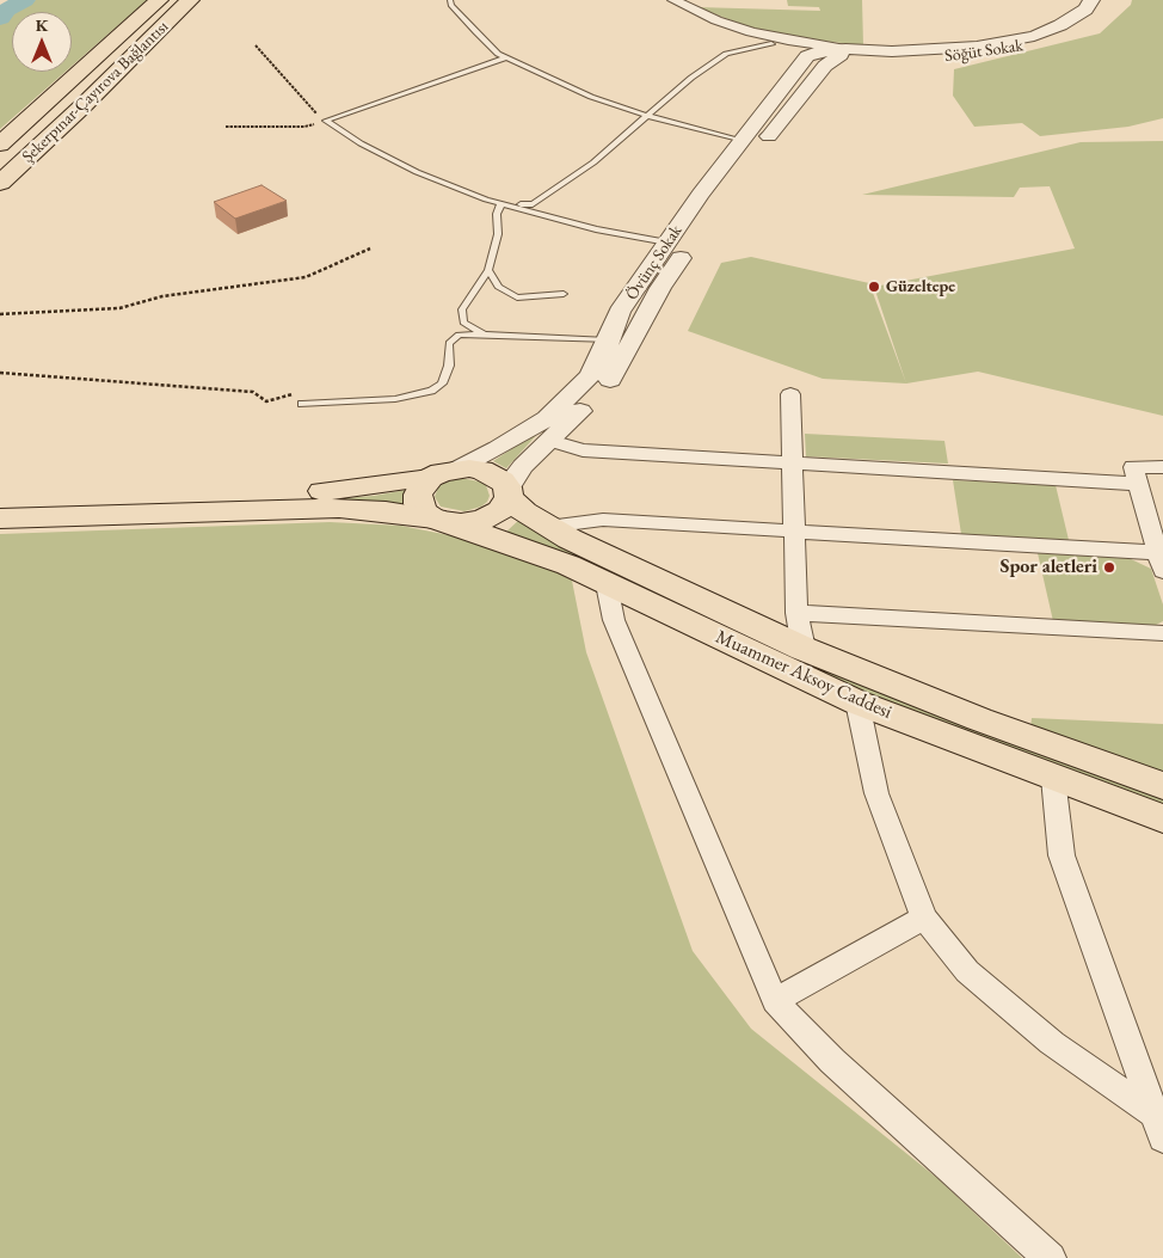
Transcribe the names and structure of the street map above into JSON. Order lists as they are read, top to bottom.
{
  "streets": {
    "main road": ["Şekerpınar-Çayırova Bağlantısı", "Muammer Aksoy Caddesi"],
    "street": ["Söğüt Sokak", "Övünç Sokak"]
  },
  "crossings": [
    ["Söğüt Sokak", "Övünç Sokak"],
    ["Övünç Sokak", "Muammer Aksoy Caddesi"]
  ],
  "places": ["Güzeltepe", "Spor aletleri"],
  "north": "top"
}
